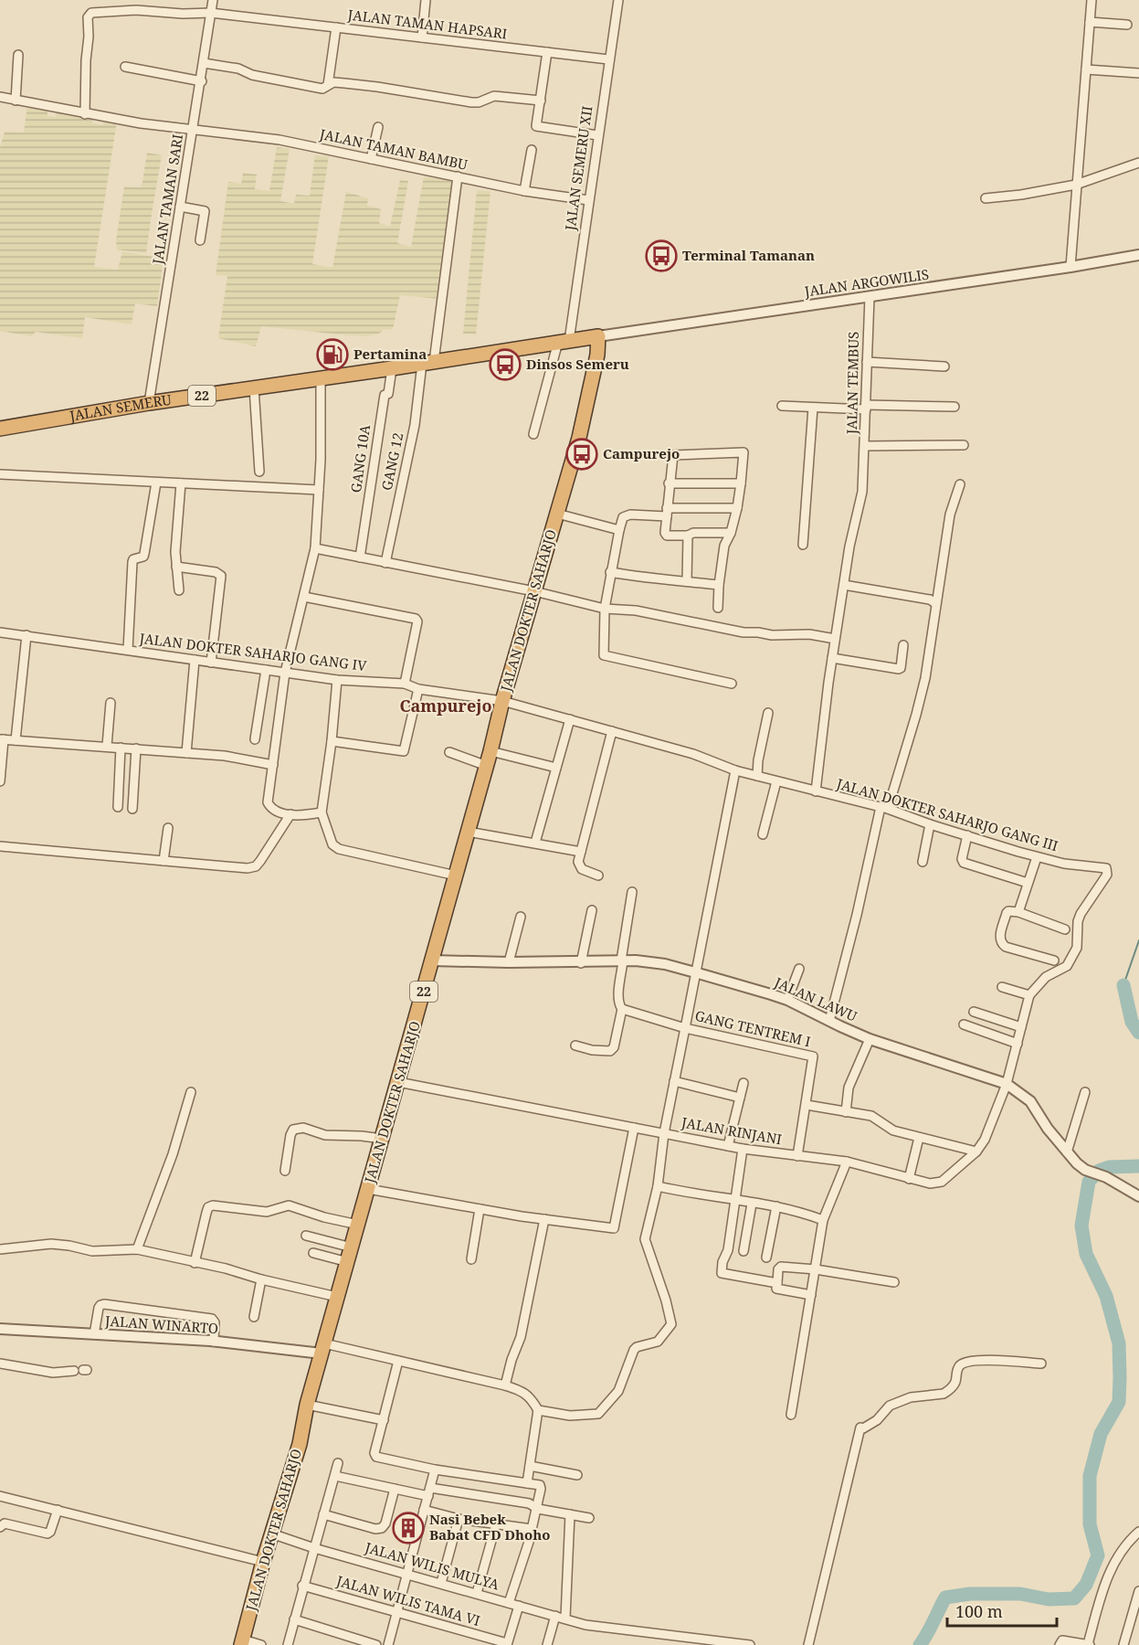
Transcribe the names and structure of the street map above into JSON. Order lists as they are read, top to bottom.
{
  "streets": {
    "highway": ["22", "JALAN SEMERU", "JALAN DOKTER SAHARJO"],
    "street": [
      "JALAN TAMAN HAPSARI",
      "JALAN TAMAN BAMBU",
      "JALAN SEMERU XII",
      "JALAN TAMAN SARI",
      "JALAN ARGOWILIS",
      "JALAN TEMBUS",
      "GANG 10A",
      "GANG 12",
      "JALAN DOKTER SAHARJO GANG IV",
      "JALAN DOKTER SAHARJO GANG III",
      "JALAN LAWU",
      "GANG TENTREM I",
      "JALAN RINJANI",
      "JALAN WINARTO",
      "JALAN WILIS MULYA",
      "JALAN WILIS TAMA VI"
    ]
  },
  "crossings": [
    ["JALAN TAMAN HAPSARI", "JALAN TAMAN BAMBU"],
    ["JALAN TAMAN HAPSARI", "JALAN SEMERU XII"],
    ["JALAN TAMAN HAPSARI", "JALAN TAMAN SARI"],
    ["JALAN TAMAN BAMBU", "JALAN SEMERU XII"],
    ["JALAN TAMAN BAMBU", "JALAN TAMAN SARI"],
    ["JALAN TAMAN BAMBU", "GANG 12"],
    ["JALAN SEMERU XII", "JALAN SEMERU"],
    ["JALAN TAMAN SARI", "JALAN SEMERU"],
    ["JALAN ARGOWILIS", "JALAN TEMBUS"],
    ["JALAN ARGOWILIS", "JALAN SEMERU"],
    ["JALAN ARGOWILIS", "JALAN DOKTER SAHARJO"],
    ["JALAN TEMBUS", "JALAN DOKTER SAHARJO GANG III"],
    ["JALAN SEMERU", "GANG 10A"],
    ["JALAN SEMERU", "GANG 12"],
    ["JALAN SEMERU", "JALAN DOKTER SAHARJO"],
    ["JALAN DOKTER SAHARJO", "JALAN DOKTER SAHARJO GANG IV"],
    ["JALAN DOKTER SAHARJO", "JALAN DOKTER SAHARJO GANG III"],
    ["JALAN DOKTER SAHARJO", "JALAN LAWU"],
    ["JALAN DOKTER SAHARJO", "JALAN RINJANI"],
    ["JALAN DOKTER SAHARJO", "JALAN WINARTO"],
    ["JALAN DOKTER SAHARJO", "JALAN WILIS MULYA"],
    ["JALAN DOKTER SAHARJO GANG IV", "JALAN DOKTER SAHARJO GANG III"],
    ["JALAN DOKTER SAHARJO GANG III", "JALAN RINJANI"],
    ["JALAN LAWU", "JALAN RINJANI"],
    ["GANG TENTREM I", "JALAN RINJANI"]
  ],
  "districts": ["Campurejo"],
  "places": {
    "bus stop": ["Terminal Tamanan", "Dinsos Semeru", "Campurejo"],
    "fuel station": ["Pertamina"],
    "building": ["Nasi Bebek Babat CFD Dhoho"]
  },
  "scale_bar": "100 m"
}
